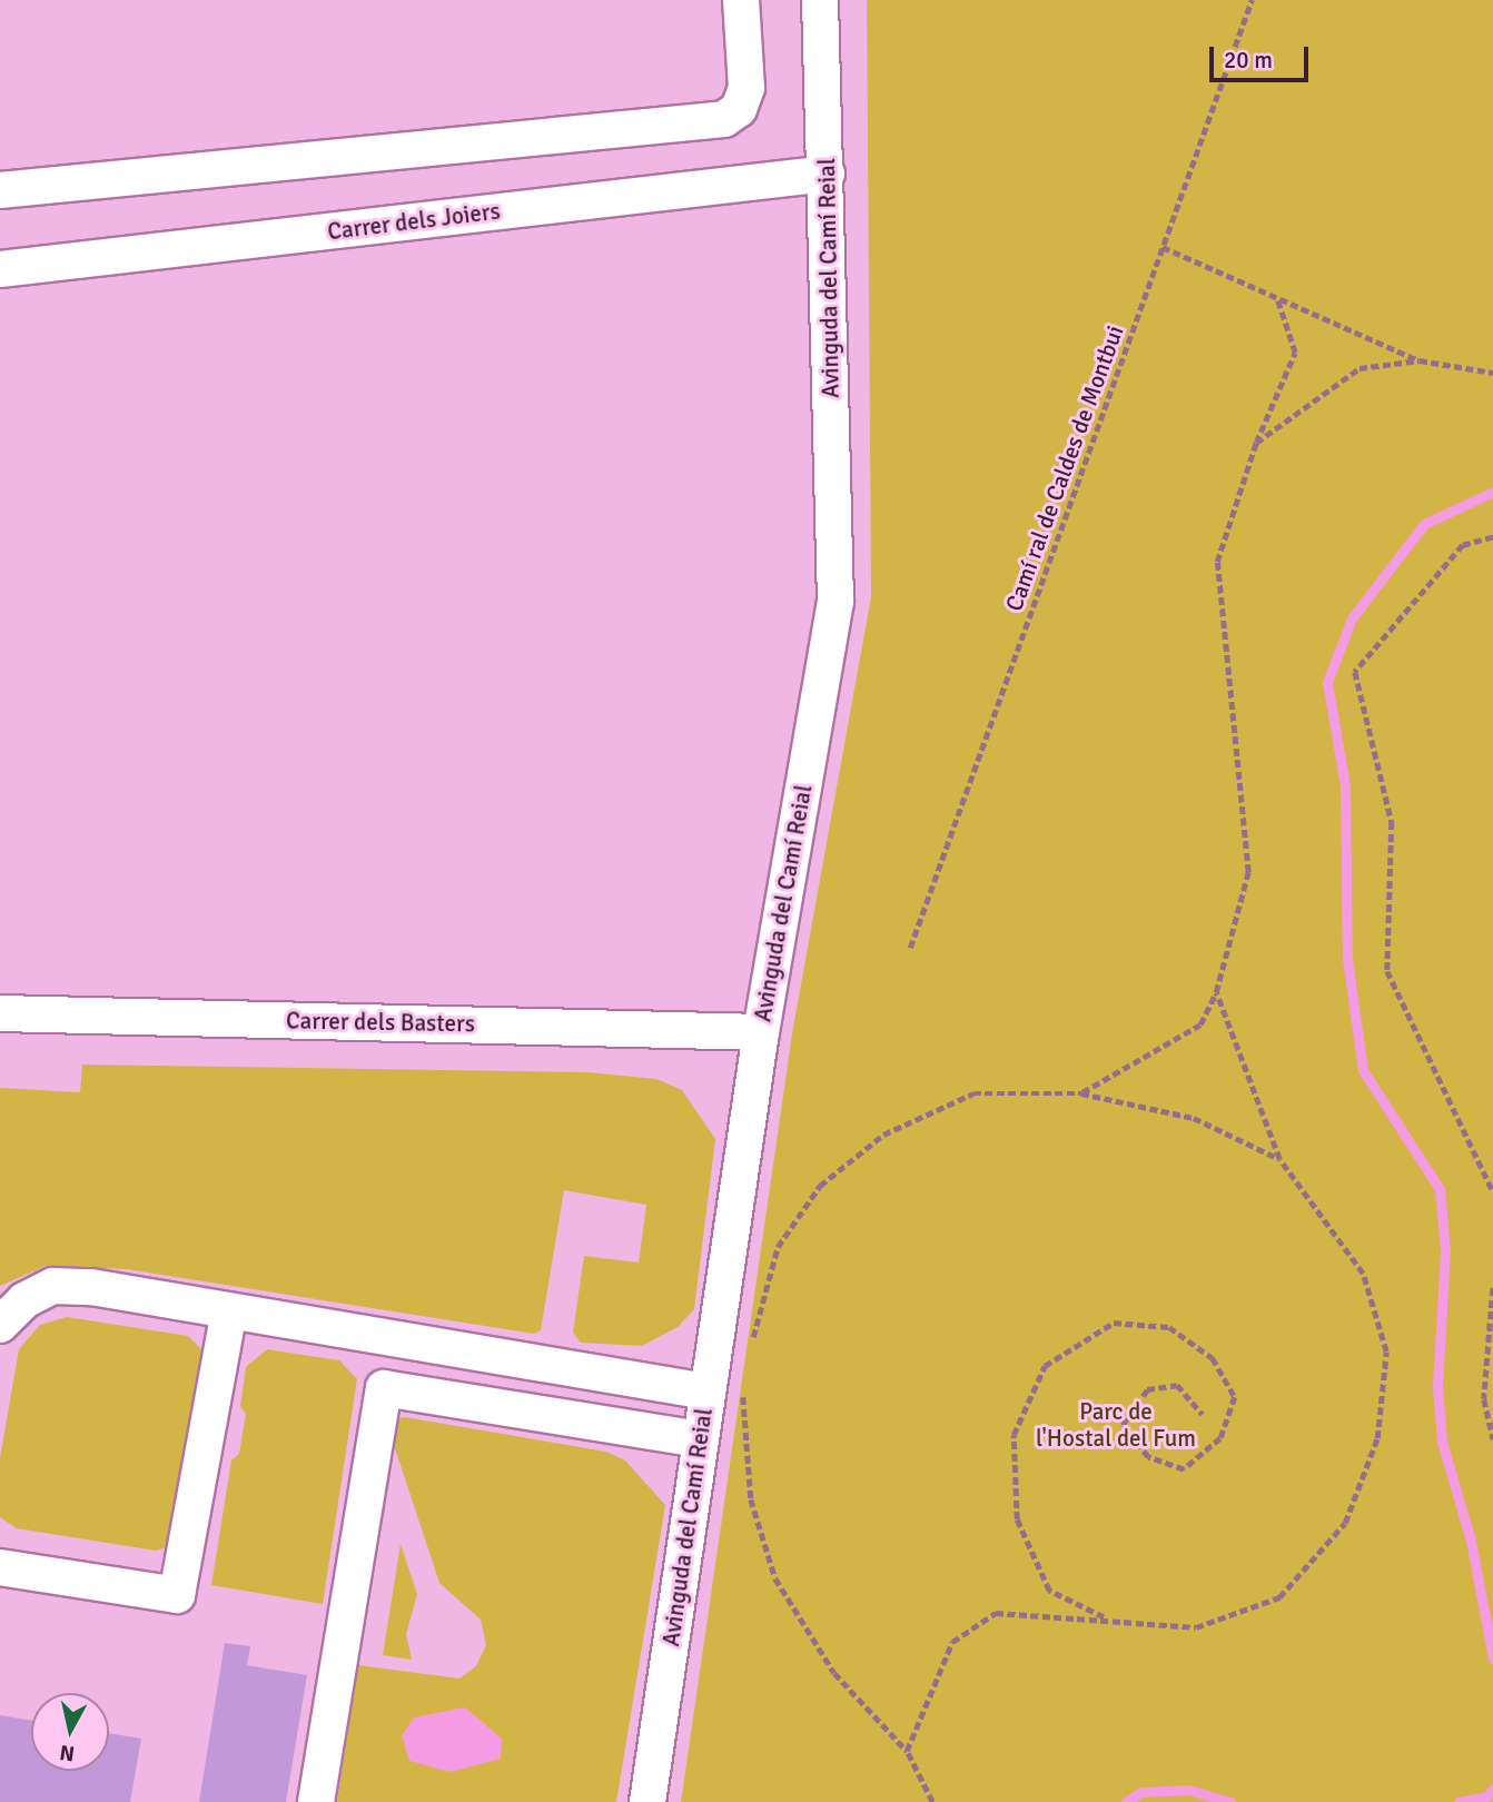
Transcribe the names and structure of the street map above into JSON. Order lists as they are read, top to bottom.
{
  "streets": {
    "street": ["Carrer dels Joiers", "Avinguda del Camí Reial", "Carrer dels Basters"],
    "path": ["Camí ral de Caldes de Montbui"]
  },
  "crossings": [
    ["Carrer dels Joiers", "Avinguda del Camí Reial"],
    ["Avinguda del Camí Reial", "Carrer dels Basters"]
  ],
  "parks": ["Parc de l'Hostal del Fum"],
  "scale_bar": "20 m",
  "north": "bottom"
}
